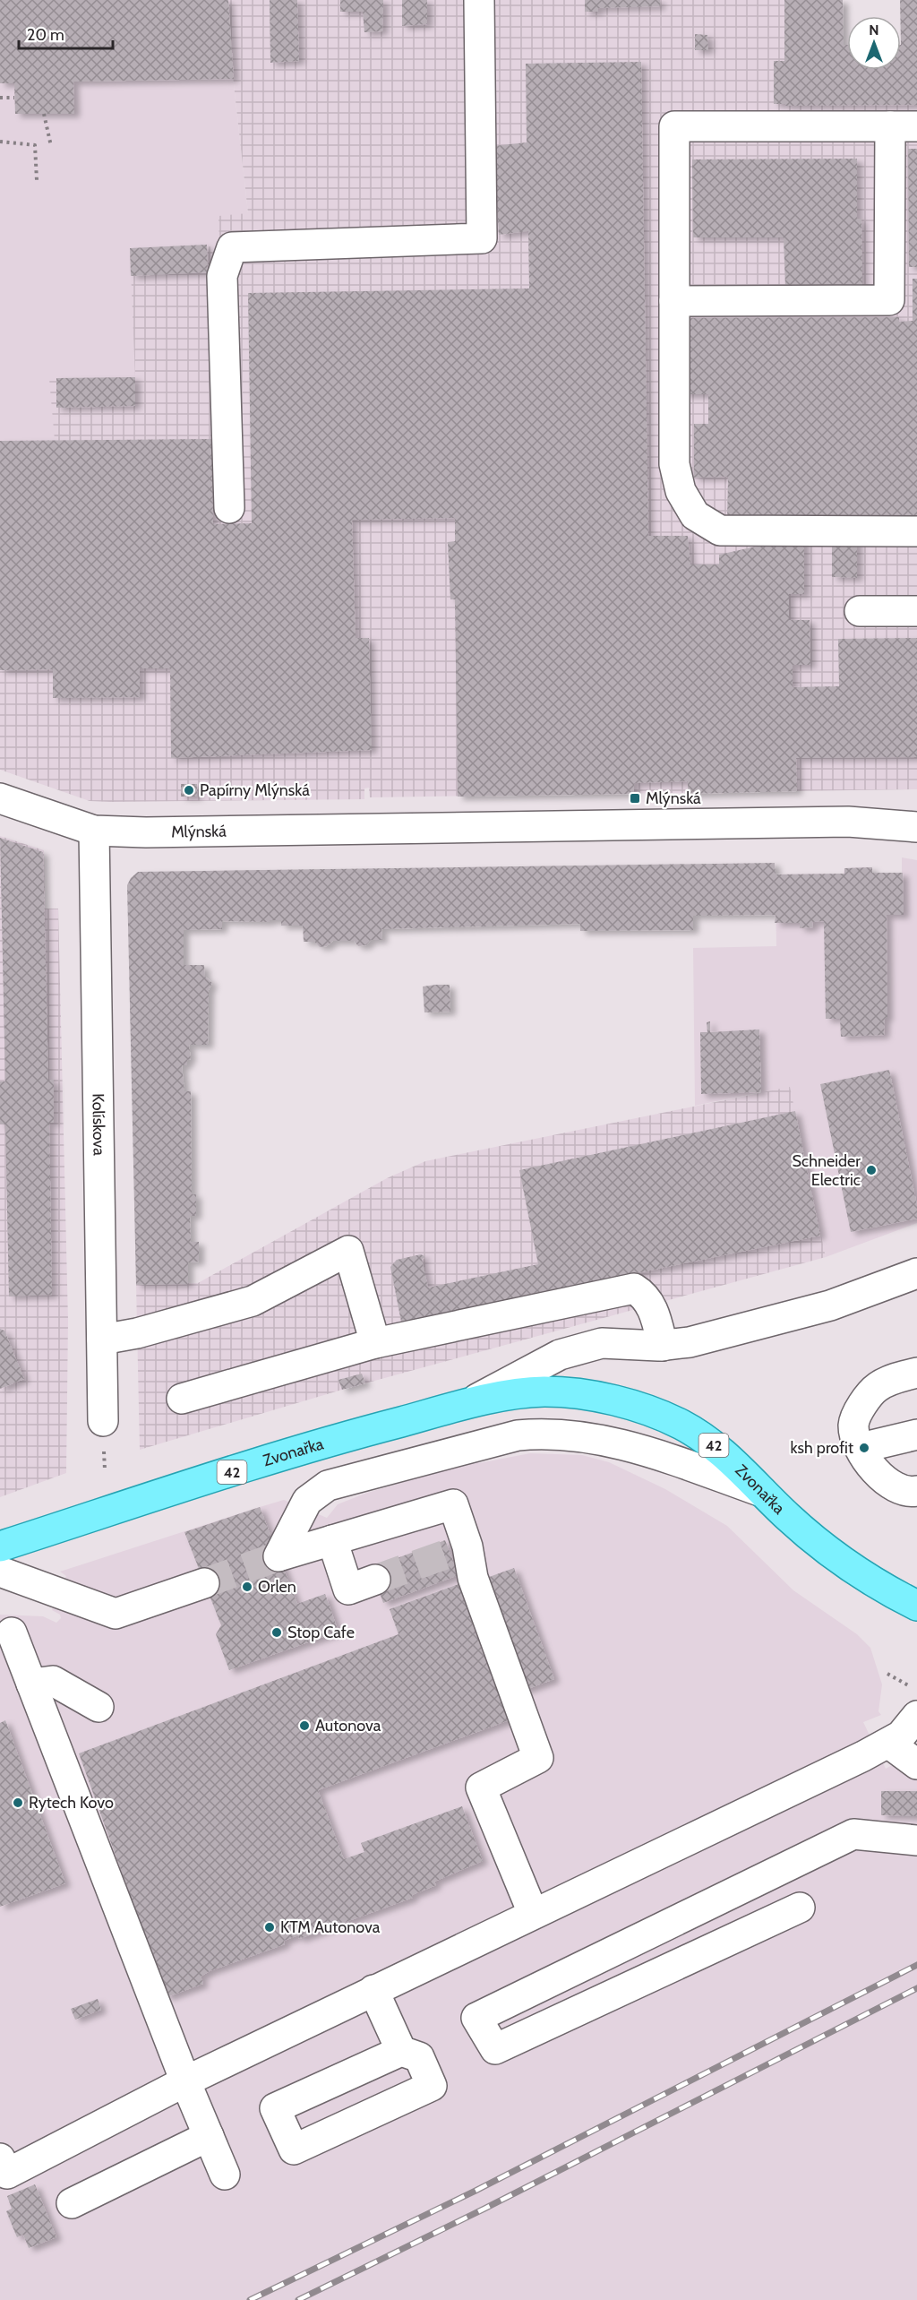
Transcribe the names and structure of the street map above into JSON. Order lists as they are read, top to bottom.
{
  "streets": {
    "main road": ["42", "Zvonařka"],
    "street": ["Mlýnská", "Kolískova"]
  },
  "crossings": [
    ["Mlýnská", "Kolískova"]
  ],
  "places": {
    "other": [
      "Papírny Mlýnská",
      "Schneider Electric",
      "ksh profit",
      "Orlen",
      "Stop Cafe",
      "Autonova",
      "Rytech Kovo",
      "KTM Autonova"
    ],
    "transit": ["Mlýnská"]
  },
  "scale_bar": "20 m",
  "north": "top"
}
